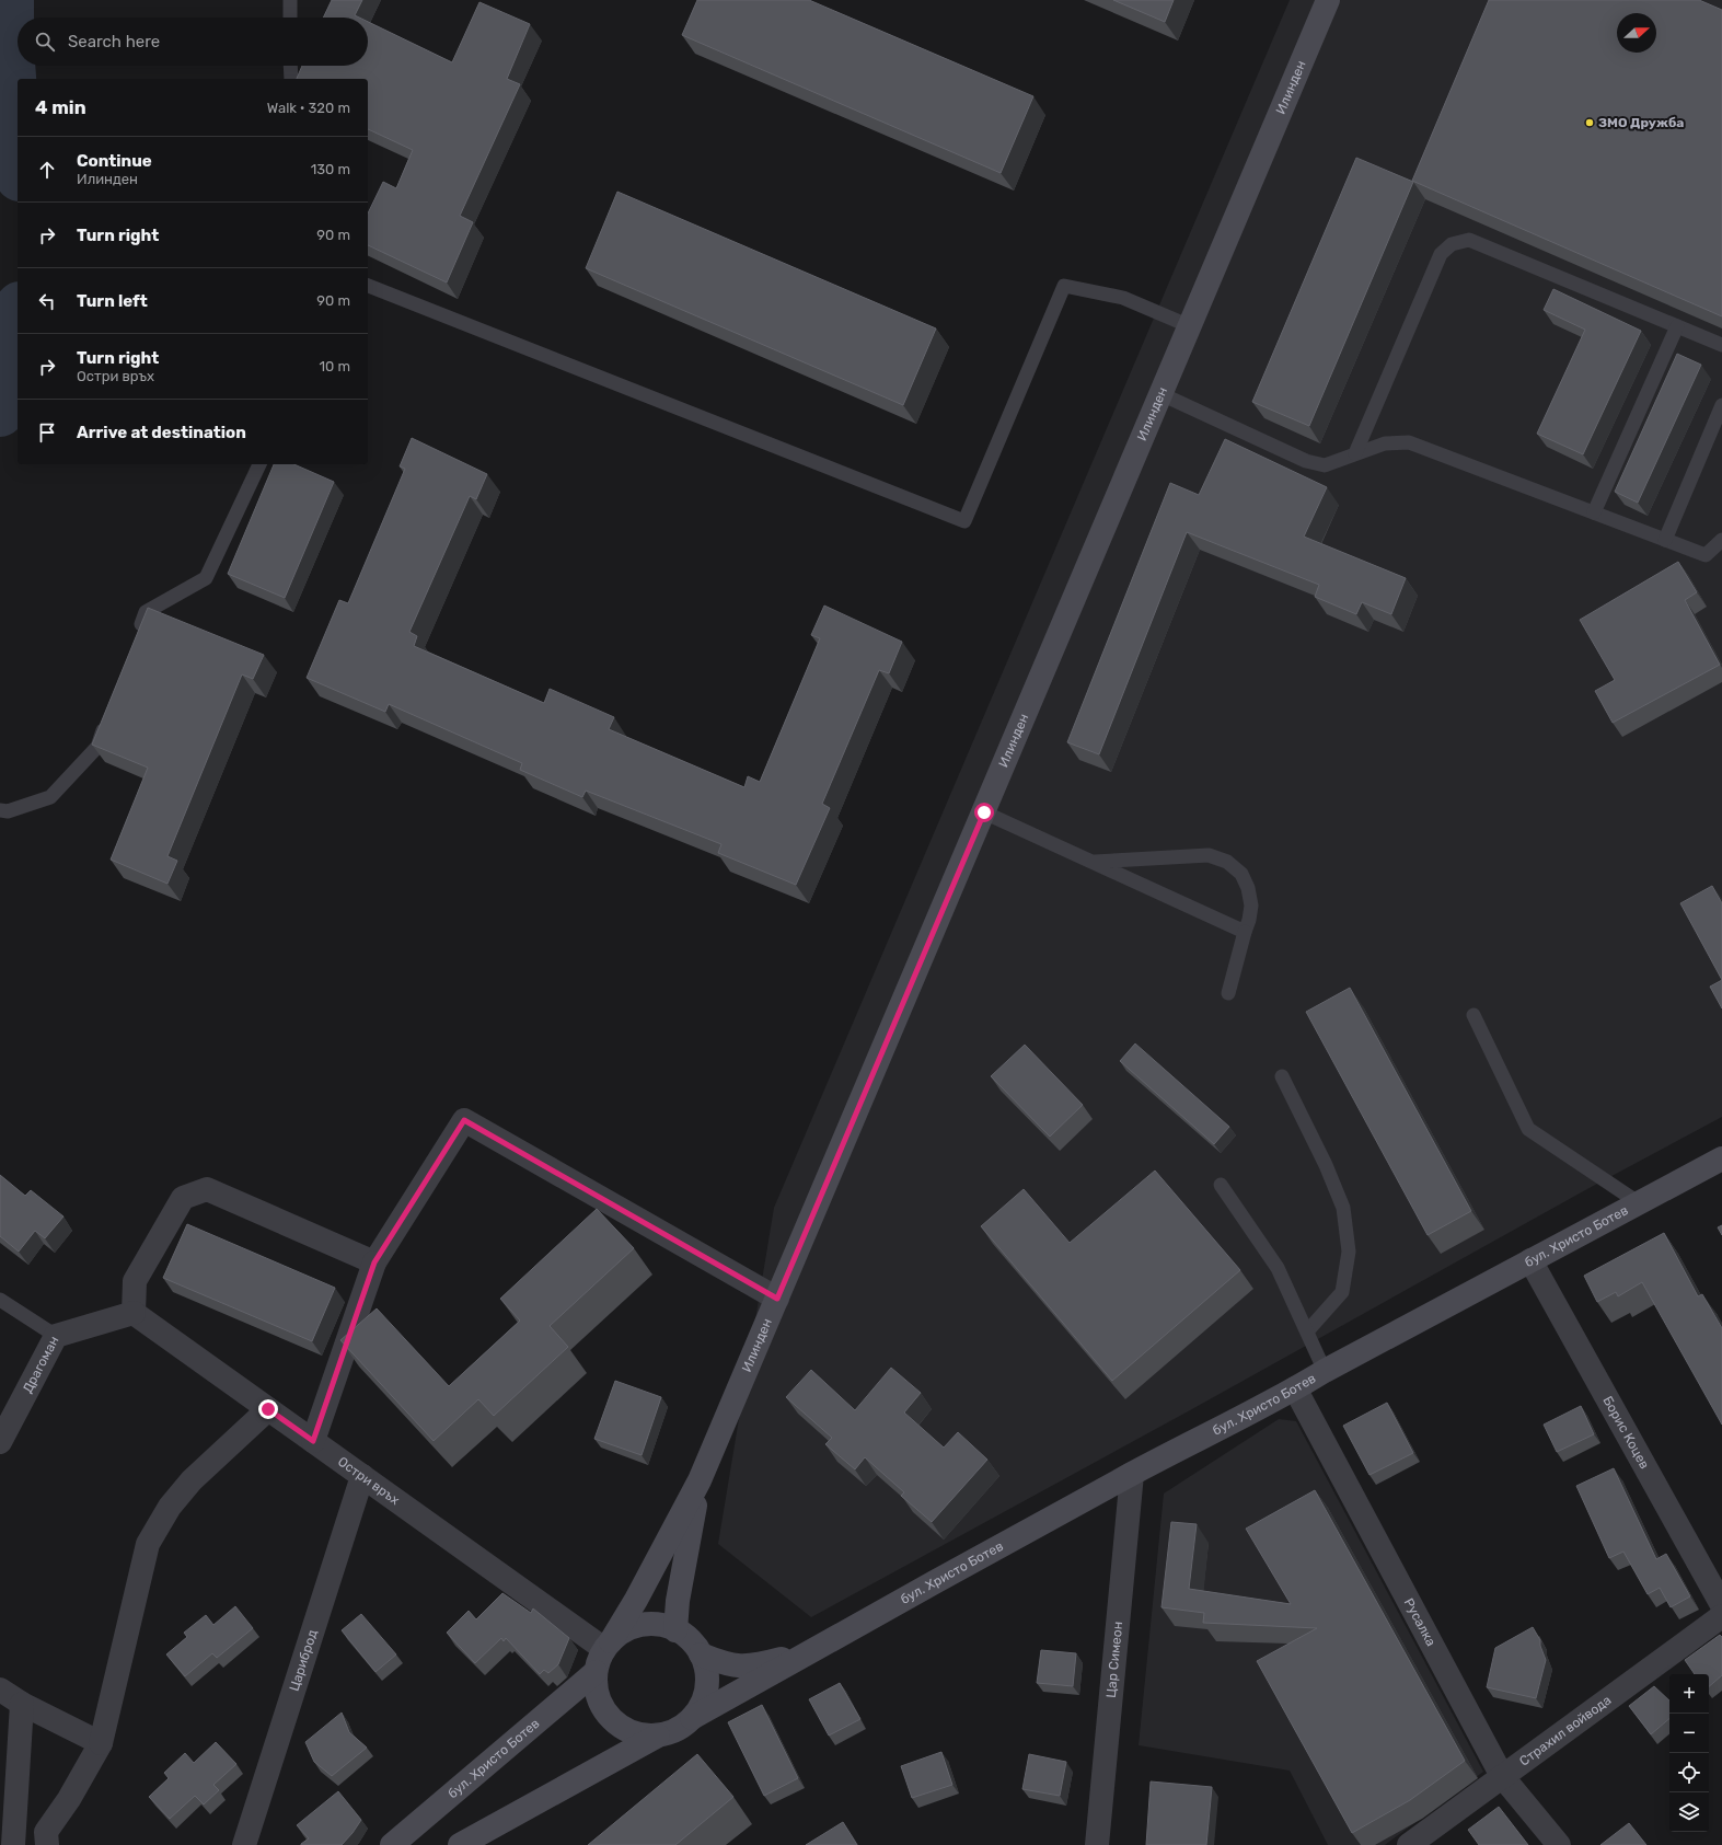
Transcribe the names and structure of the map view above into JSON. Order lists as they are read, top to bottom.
{
  "streets": {
    "street": [
      "Илинден",
      "бул. Христо Ботев",
      "Драгоман",
      "Борис Коцев",
      "Остри връх",
      "Русалка",
      "Цар Симеон",
      "Цариброд",
      "Страхил войвода"
    ]
  },
  "crossings": [
    ["Илинден", "бул. Христо Ботев"],
    ["Илинден", "Остри връх"],
    ["бул. Христо Ботев", "Борис Коцев"],
    ["бул. Христо Ботев", "Остри връх"],
    ["бул. Христо Ботев", "Русалка"],
    ["бул. Христо Ботев", "Цар Симеон"],
    ["Драгоман", "Остри връх"],
    ["Остри връх", "Цариброд"],
    ["Русалка", "Страхил войвода"]
  ],
  "places": ["ЗМО Дружба"],
  "north": "right",
  "page": {
    "search": "Search here",
    "heading": ["4 min", "Walk · 320 m"],
    "list": [
      ["Continue", "Илинден", "130 m"],
      ["Turn right", "90 m"],
      ["Turn left", "90 m"],
      ["Turn right", "Остри връх", "10 m"],
      "Arrive at destination"
    ],
    "map_buttons": ["+", "−"]
  }
}
